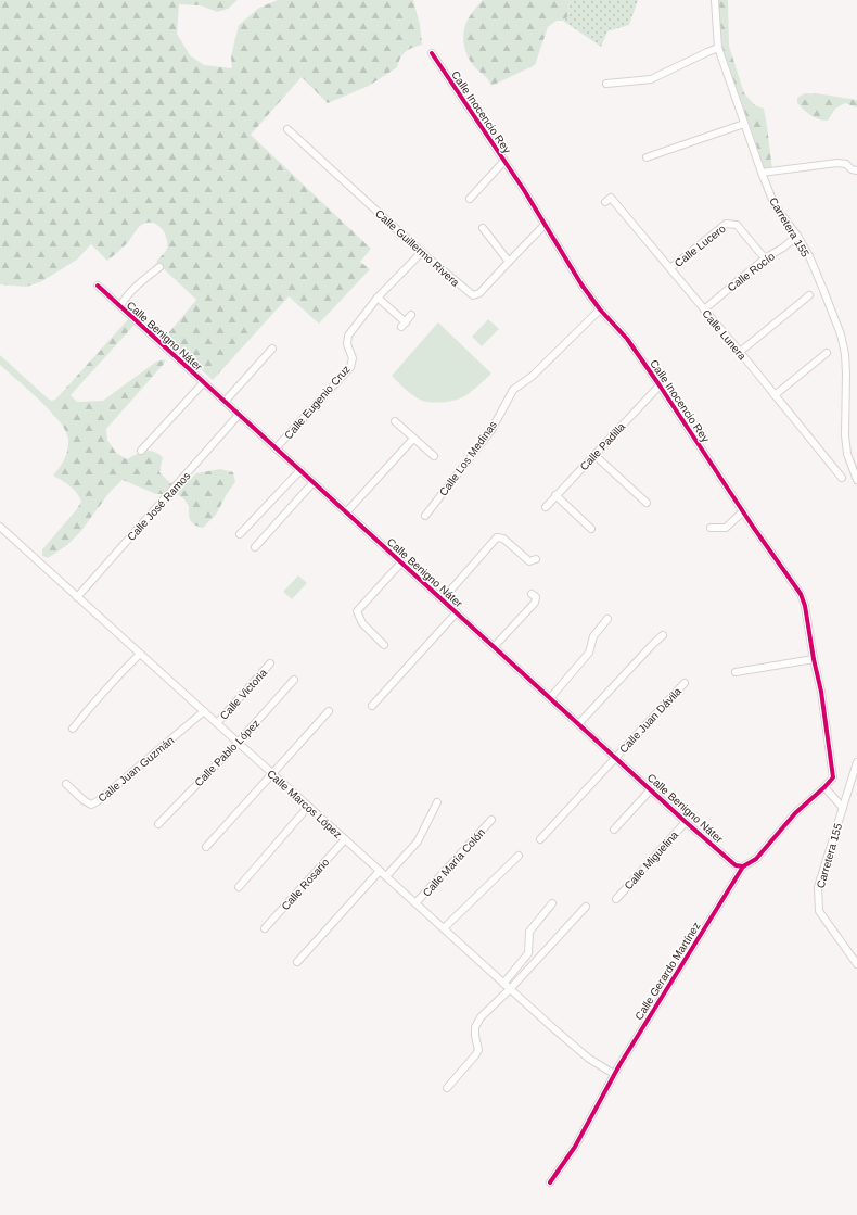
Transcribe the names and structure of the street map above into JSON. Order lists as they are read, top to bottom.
{
  "streets": {
    "street": [
      "Calle Inocencio Rey",
      "Carretera 155",
      "Calle Lucero",
      "Calle Guillermo Rivera",
      "Calle Rocío",
      "Calle Lunera",
      "Calle Benigno Náter",
      "Calle Eugenio Cruz",
      "Calle Padilla",
      "Calle Los Medinas",
      "Calle José Ramos",
      "Calle Victoria",
      "Calle Juan Dávila",
      "Calle Pablo López",
      "Calle Juan Guzmán",
      "Calle Marcos López",
      "Calle Miguelina",
      "Calle María Colón",
      "Calle Rosario",
      "Calle Gerardo Martínez"
    ]
  },
  "crossings": [
    ["Calle Inocencio Rey", "Calle Guillermo Rivera"],
    ["Calle Inocencio Rey", "Calle Padilla"],
    ["Calle Inocencio Rey", "Calle Los Medinas"],
    ["Calle Inocencio Rey", "Calle Gerardo Martínez"],
    ["Carretera 155", "Calle Rocío"],
    ["Calle Lucero", "Calle Rocío"],
    ["Calle Lucero", "Calle Lunera"],
    ["Calle Guillermo Rivera", "Calle Eugenio Cruz"],
    ["Calle Rocío", "Calle Lunera"],
    ["Calle Benigno Náter", "Calle Eugenio Cruz"],
    ["Calle Benigno Náter", "Calle José Ramos"],
    ["Calle Benigno Náter", "Calle Juan Dávila"],
    ["Calle Benigno Náter", "Calle Miguelina"],
    ["Calle Benigno Náter", "Calle Gerardo Martínez"],
    ["Calle José Ramos", "Calle Marcos López"],
    ["Calle Victoria", "Calle Marcos López"],
    ["Calle Pablo López", "Calle Marcos López"],
    ["Calle Juan Guzmán", "Calle Marcos López"],
    ["Calle Marcos López", "Calle María Colón"],
    ["Calle Marcos López", "Calle Rosario"],
    ["Calle Marcos López", "Calle Gerardo Martínez"]
  ]
}
